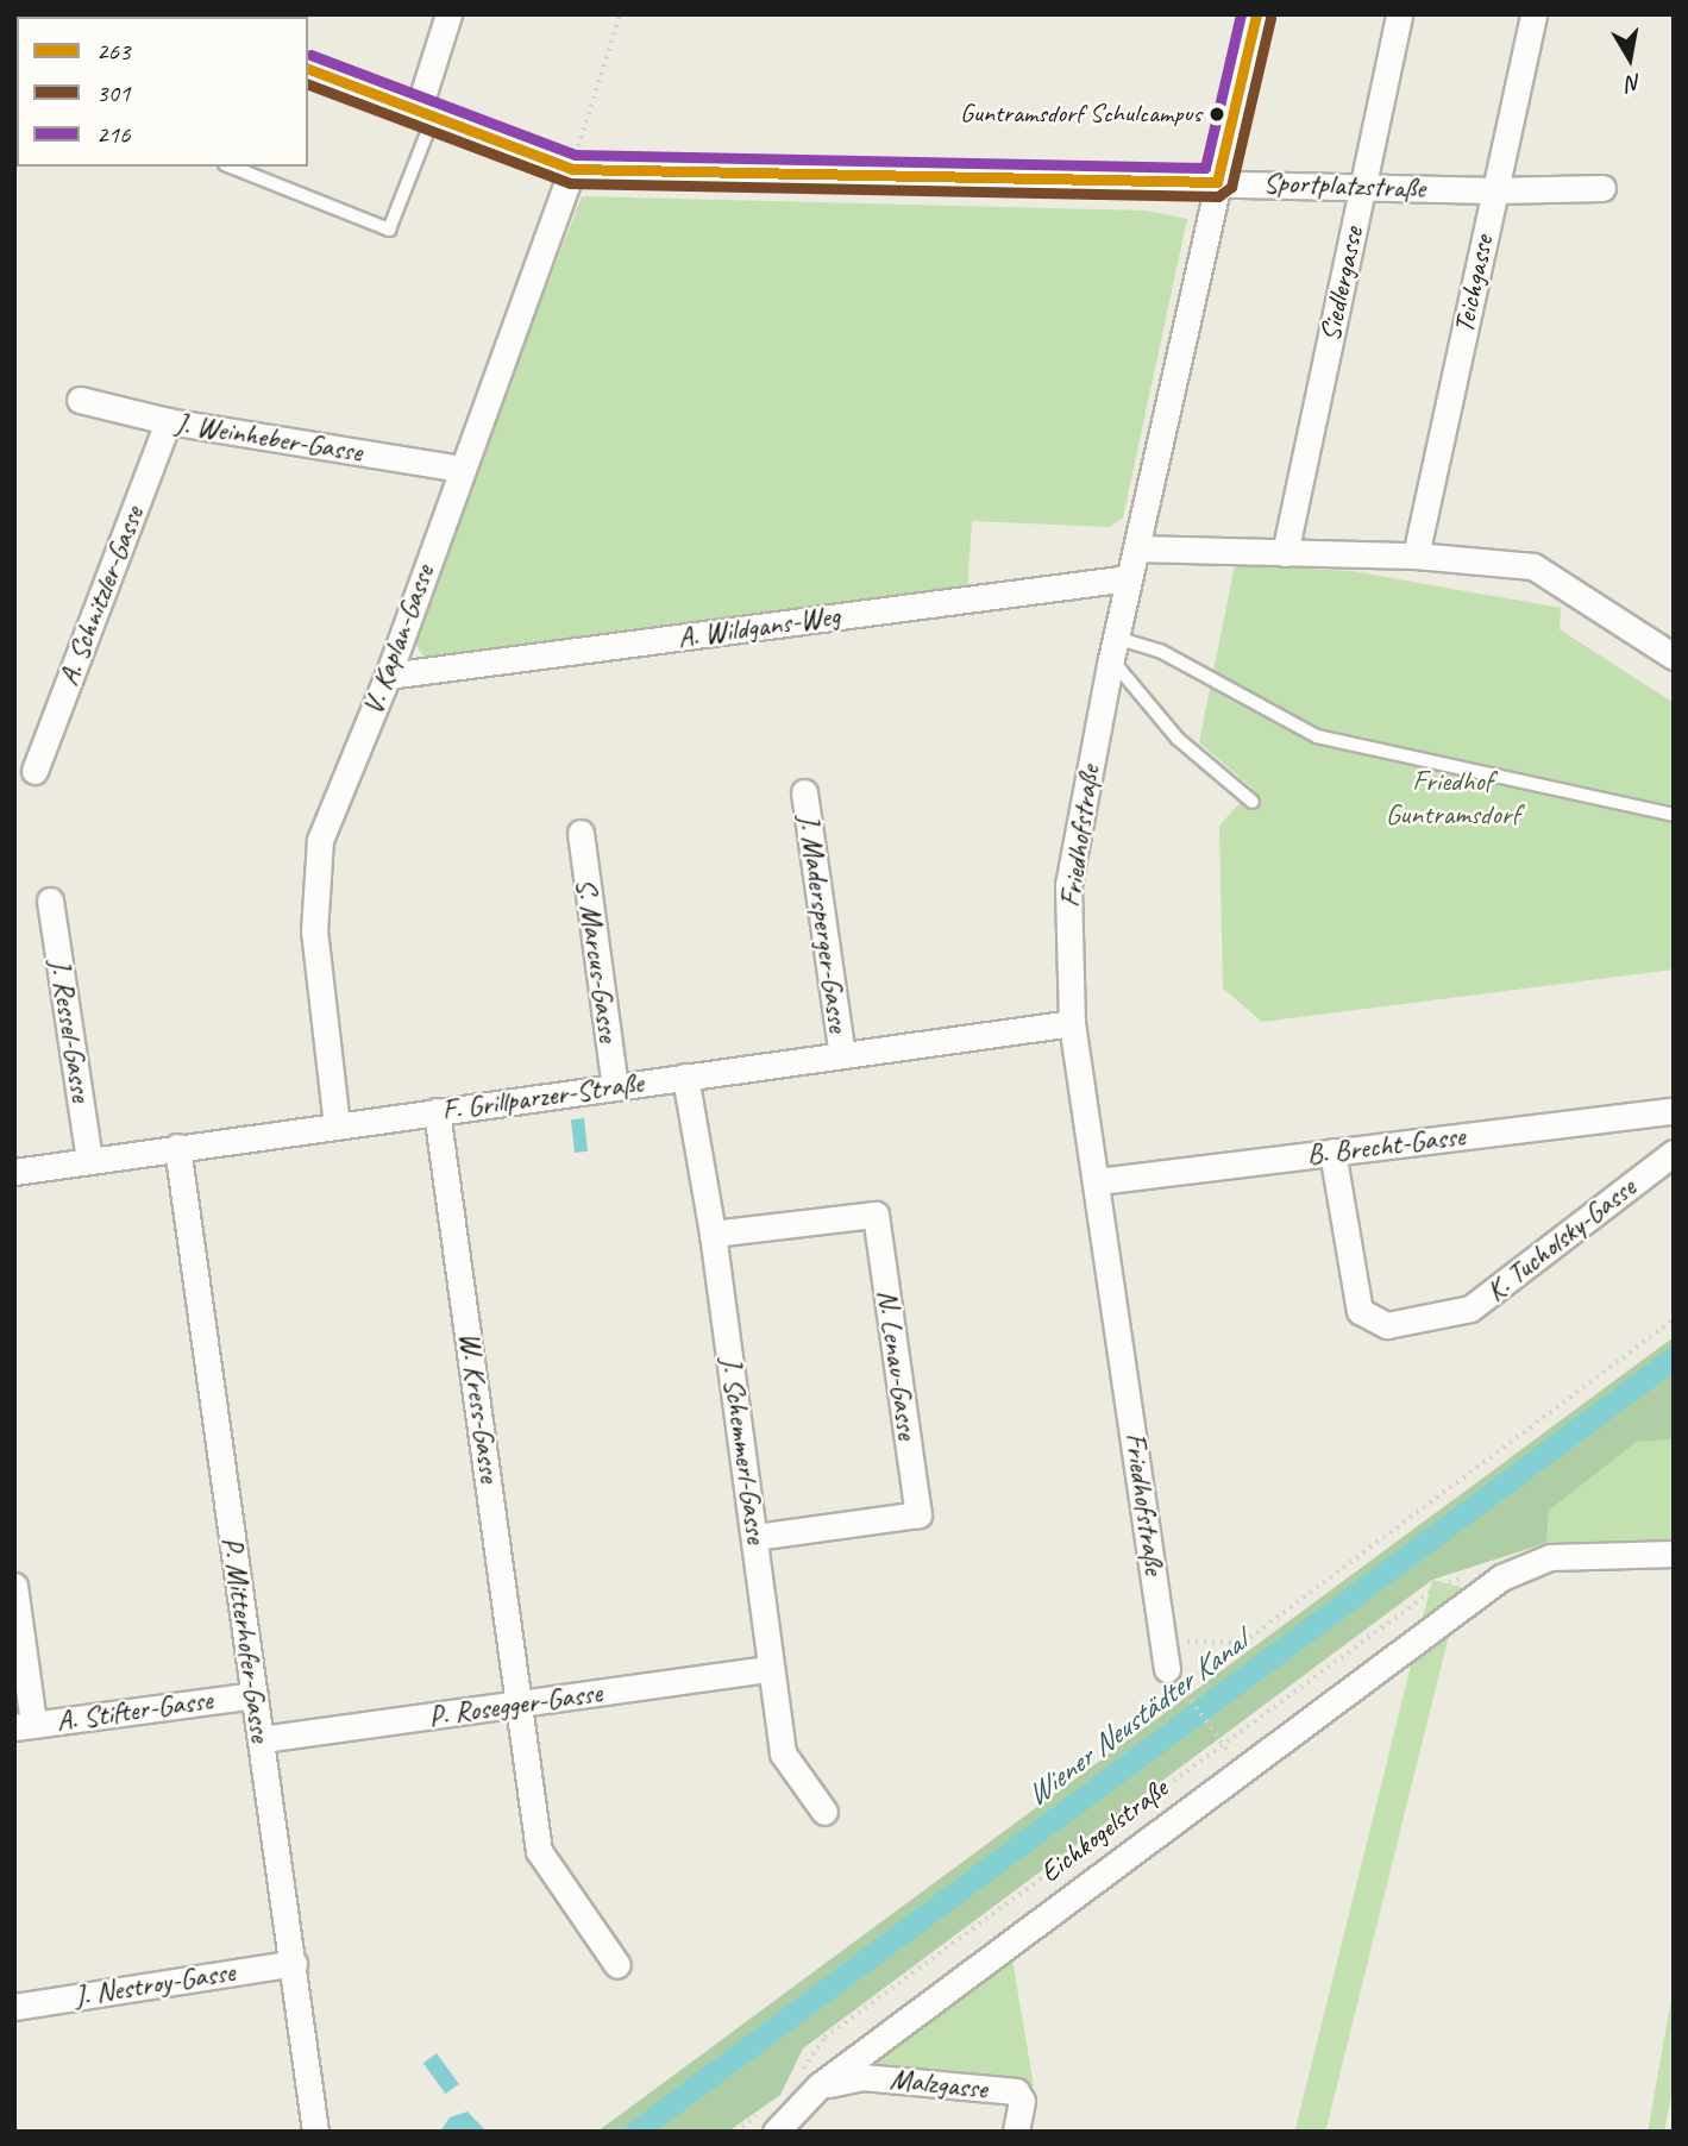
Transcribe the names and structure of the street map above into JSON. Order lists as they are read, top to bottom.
{
  "streets": {
    "street": [
      "Sportplatzstraße",
      "Siedlergasse",
      "Teichgasse",
      "J. Weinheber-Gasse",
      "A. Schnitzler-Gasse",
      "A. Wildgans-Weg",
      "V. Kaplan-Gasse",
      "Friedhofstraße",
      "J. Madersperger-Gasse",
      "S. Marcus-Gasse",
      "J. Ressel-Gasse",
      "F. Grillparzer-Straße",
      "B. Brecht-Gasse",
      "K. Tucholsky-Gasse",
      "N. Lenau-Gasse",
      "W. Kress-Gasse",
      "J. Schemmerl-Gasse",
      "P. Mitterhofer-Gasse",
      "P. Rosegger-Gasse",
      "A. Stifter-Gasse",
      "Eichkogelstraße",
      "J. Nestroy-Gasse",
      "Malzgasse"
    ]
  },
  "crossings": [
    ["Sportplatzstraße", "Siedlergasse"],
    ["Sportplatzstraße", "Teichgasse"],
    ["Sportplatzstraße", "V. Kaplan-Gasse"],
    ["Sportplatzstraße", "Friedhofstraße"],
    ["J. Weinheber-Gasse", "A. Schnitzler-Gasse"],
    ["J. Weinheber-Gasse", "V. Kaplan-Gasse"],
    ["A. Wildgans-Weg", "V. Kaplan-Gasse"],
    ["A. Wildgans-Weg", "Friedhofstraße"],
    ["V. Kaplan-Gasse", "F. Grillparzer-Straße"],
    ["Friedhofstraße", "F. Grillparzer-Straße"],
    ["Friedhofstraße", "B. Brecht-Gasse"],
    ["J. Madersperger-Gasse", "F. Grillparzer-Straße"],
    ["S. Marcus-Gasse", "F. Grillparzer-Straße"],
    ["J. Ressel-Gasse", "F. Grillparzer-Straße"],
    ["F. Grillparzer-Straße", "W. Kress-Gasse"],
    ["F. Grillparzer-Straße", "J. Schemmerl-Gasse"],
    ["F. Grillparzer-Straße", "P. Mitterhofer-Gasse"],
    ["B. Brecht-Gasse", "K. Tucholsky-Gasse"],
    ["N. Lenau-Gasse", "J. Schemmerl-Gasse"],
    ["W. Kress-Gasse", "P. Rosegger-Gasse"],
    ["J. Schemmerl-Gasse", "P. Rosegger-Gasse"],
    ["P. Mitterhofer-Gasse", "P. Rosegger-Gasse"],
    ["P. Mitterhofer-Gasse", "A. Stifter-Gasse"],
    ["P. Mitterhofer-Gasse", "J. Nestroy-Gasse"],
    ["Eichkogelstraße", "Malzgasse"]
  ],
  "water": ["Wiener Neustädter Kanal"],
  "parks": ["Friedhof Guntramsdorf"],
  "places": ["Guntramsdorf Schulcampus"],
  "lines": ["transit line 263", "transit line 216", "transit line 301"],
  "legend": ["263", "301", "216"],
  "north": "bottom"
}
